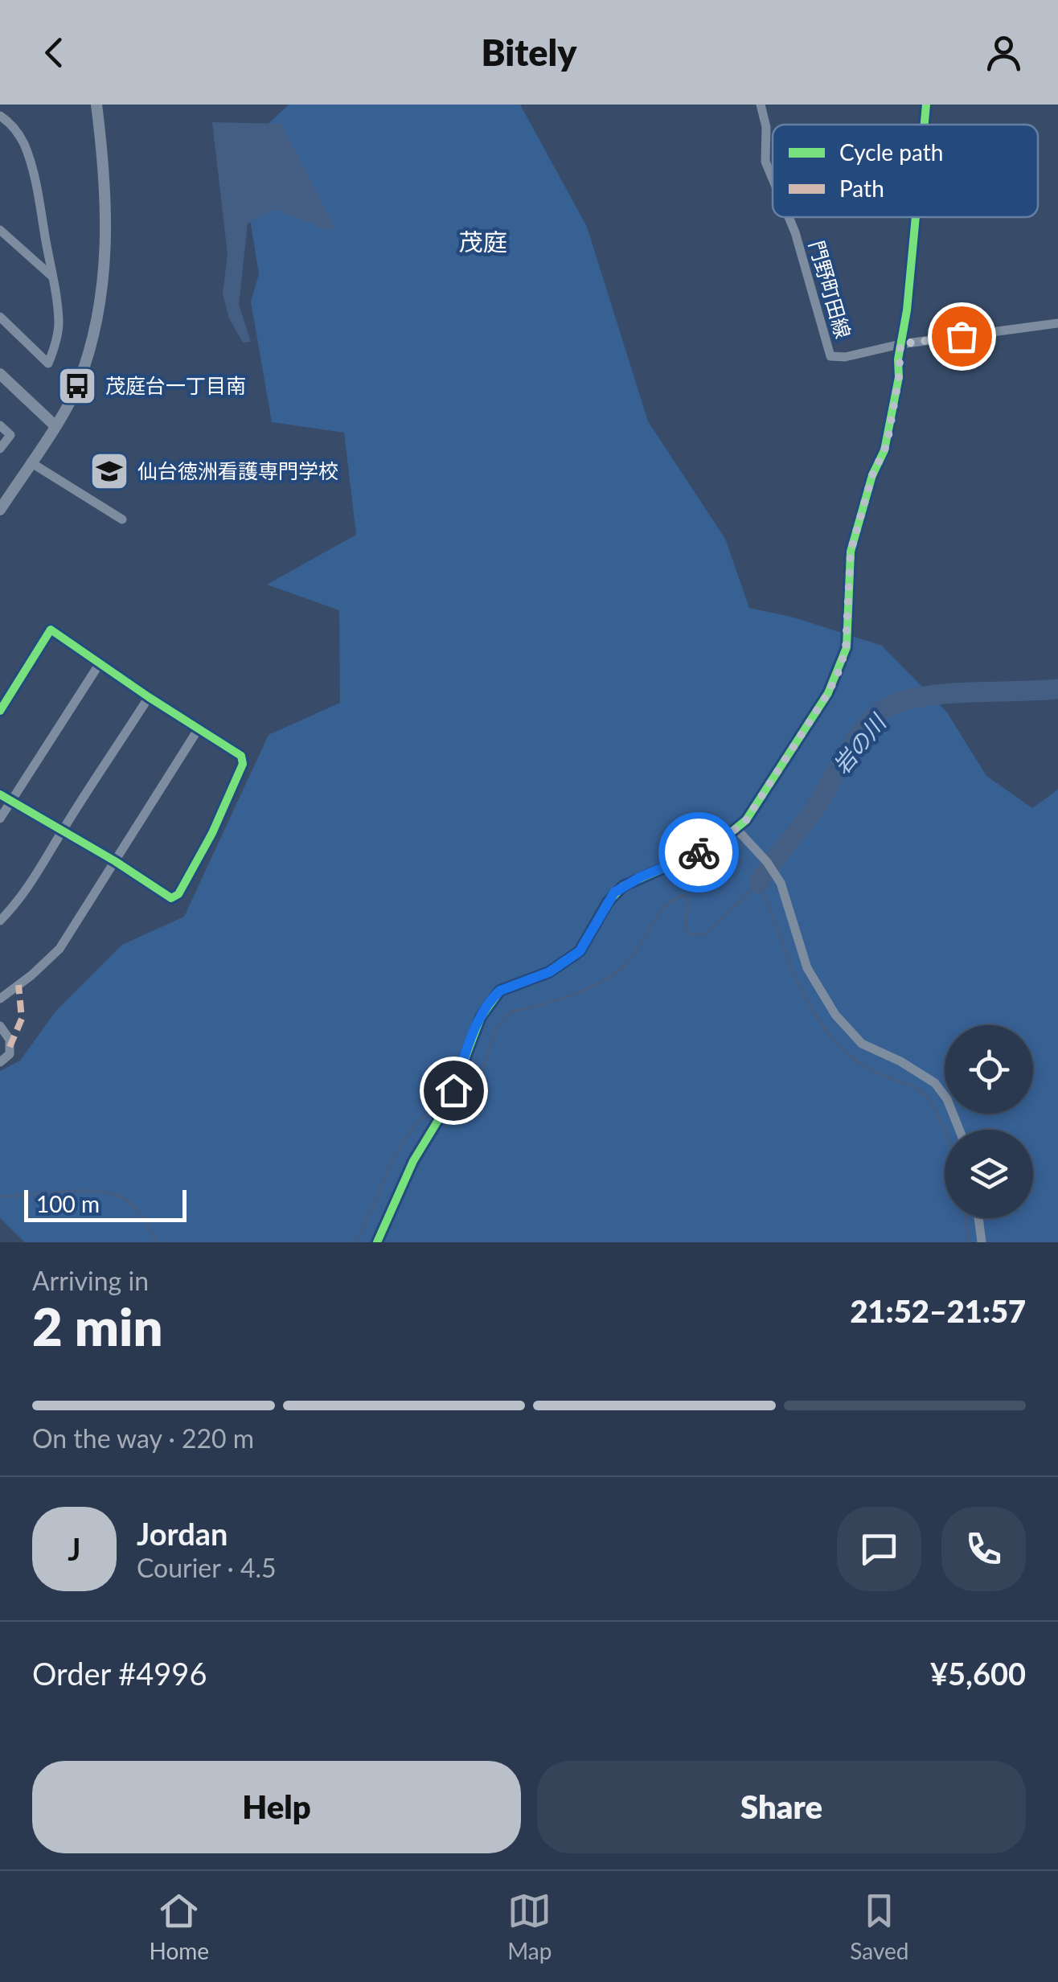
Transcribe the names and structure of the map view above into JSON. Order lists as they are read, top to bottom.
{
  "streets": {
    "street": ["門野町田線"]
  },
  "districts": ["茂庭"],
  "water": ["岩の川"],
  "places": {
    "bus stop": ["茂庭台一丁目南"],
    "school or university": ["仙台徳洲看護専門学校"]
  },
  "legend": ["Cycle path", "Path"],
  "scale_bar": "100 m",
  "page": {
    "header": "Bitely",
    "scale": "100 m",
    "heading": ["2 min", "Arriving in", "21:52–21:57"],
    "panel": [
      "Jordan",
      "Courier · 4.5",
      "Order #4996",
      "¥5,600"
    ],
    "bar": "On the way · 220 m",
    "round": "J",
    "buttons": ["Help", "Share"],
    "tabs": ["Home", "Map", "Saved"]
  }
}
